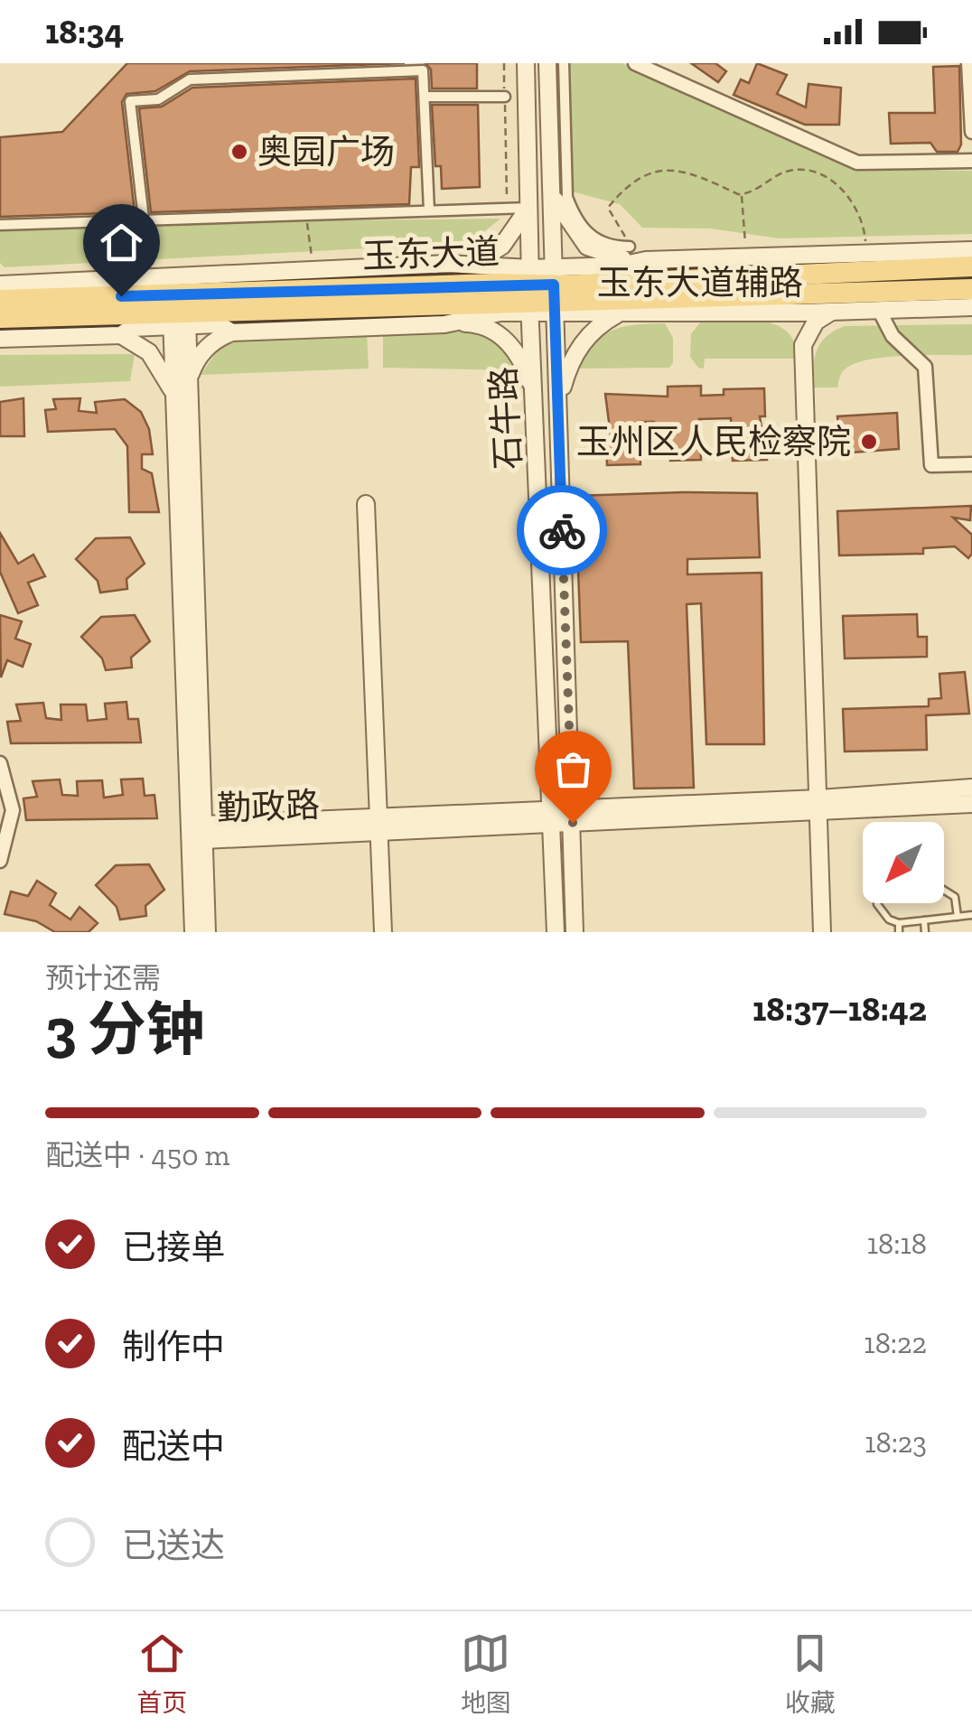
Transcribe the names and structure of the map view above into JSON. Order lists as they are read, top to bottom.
{
  "streets": {
    "main road": ["玉东大道"],
    "street": ["玉东大道辅路", "石牛路", "勤政路"]
  },
  "crossings": [
    ["玉东大道", "玉东大道辅路"],
    ["玉东大道", "石牛路"],
    ["玉东大道辅路", "石牛路"],
    ["石牛路", "勤政路"]
  ],
  "places": ["奥园广场", "玉州区人民检察院"],
  "north": "bottom left",
  "page": {
    "status": "18:34",
    "heading": ["3 分钟", "预计还需", "18:37–18:42"],
    "bar": "配送中 · 450 m",
    "list": [
      ["已接单", "18:18"],
      ["制作中", "18:22"],
      ["配送中", "18:23"],
      "已送达"
    ],
    "tabs": ["首页", "地图", "收藏"]
  }
}
